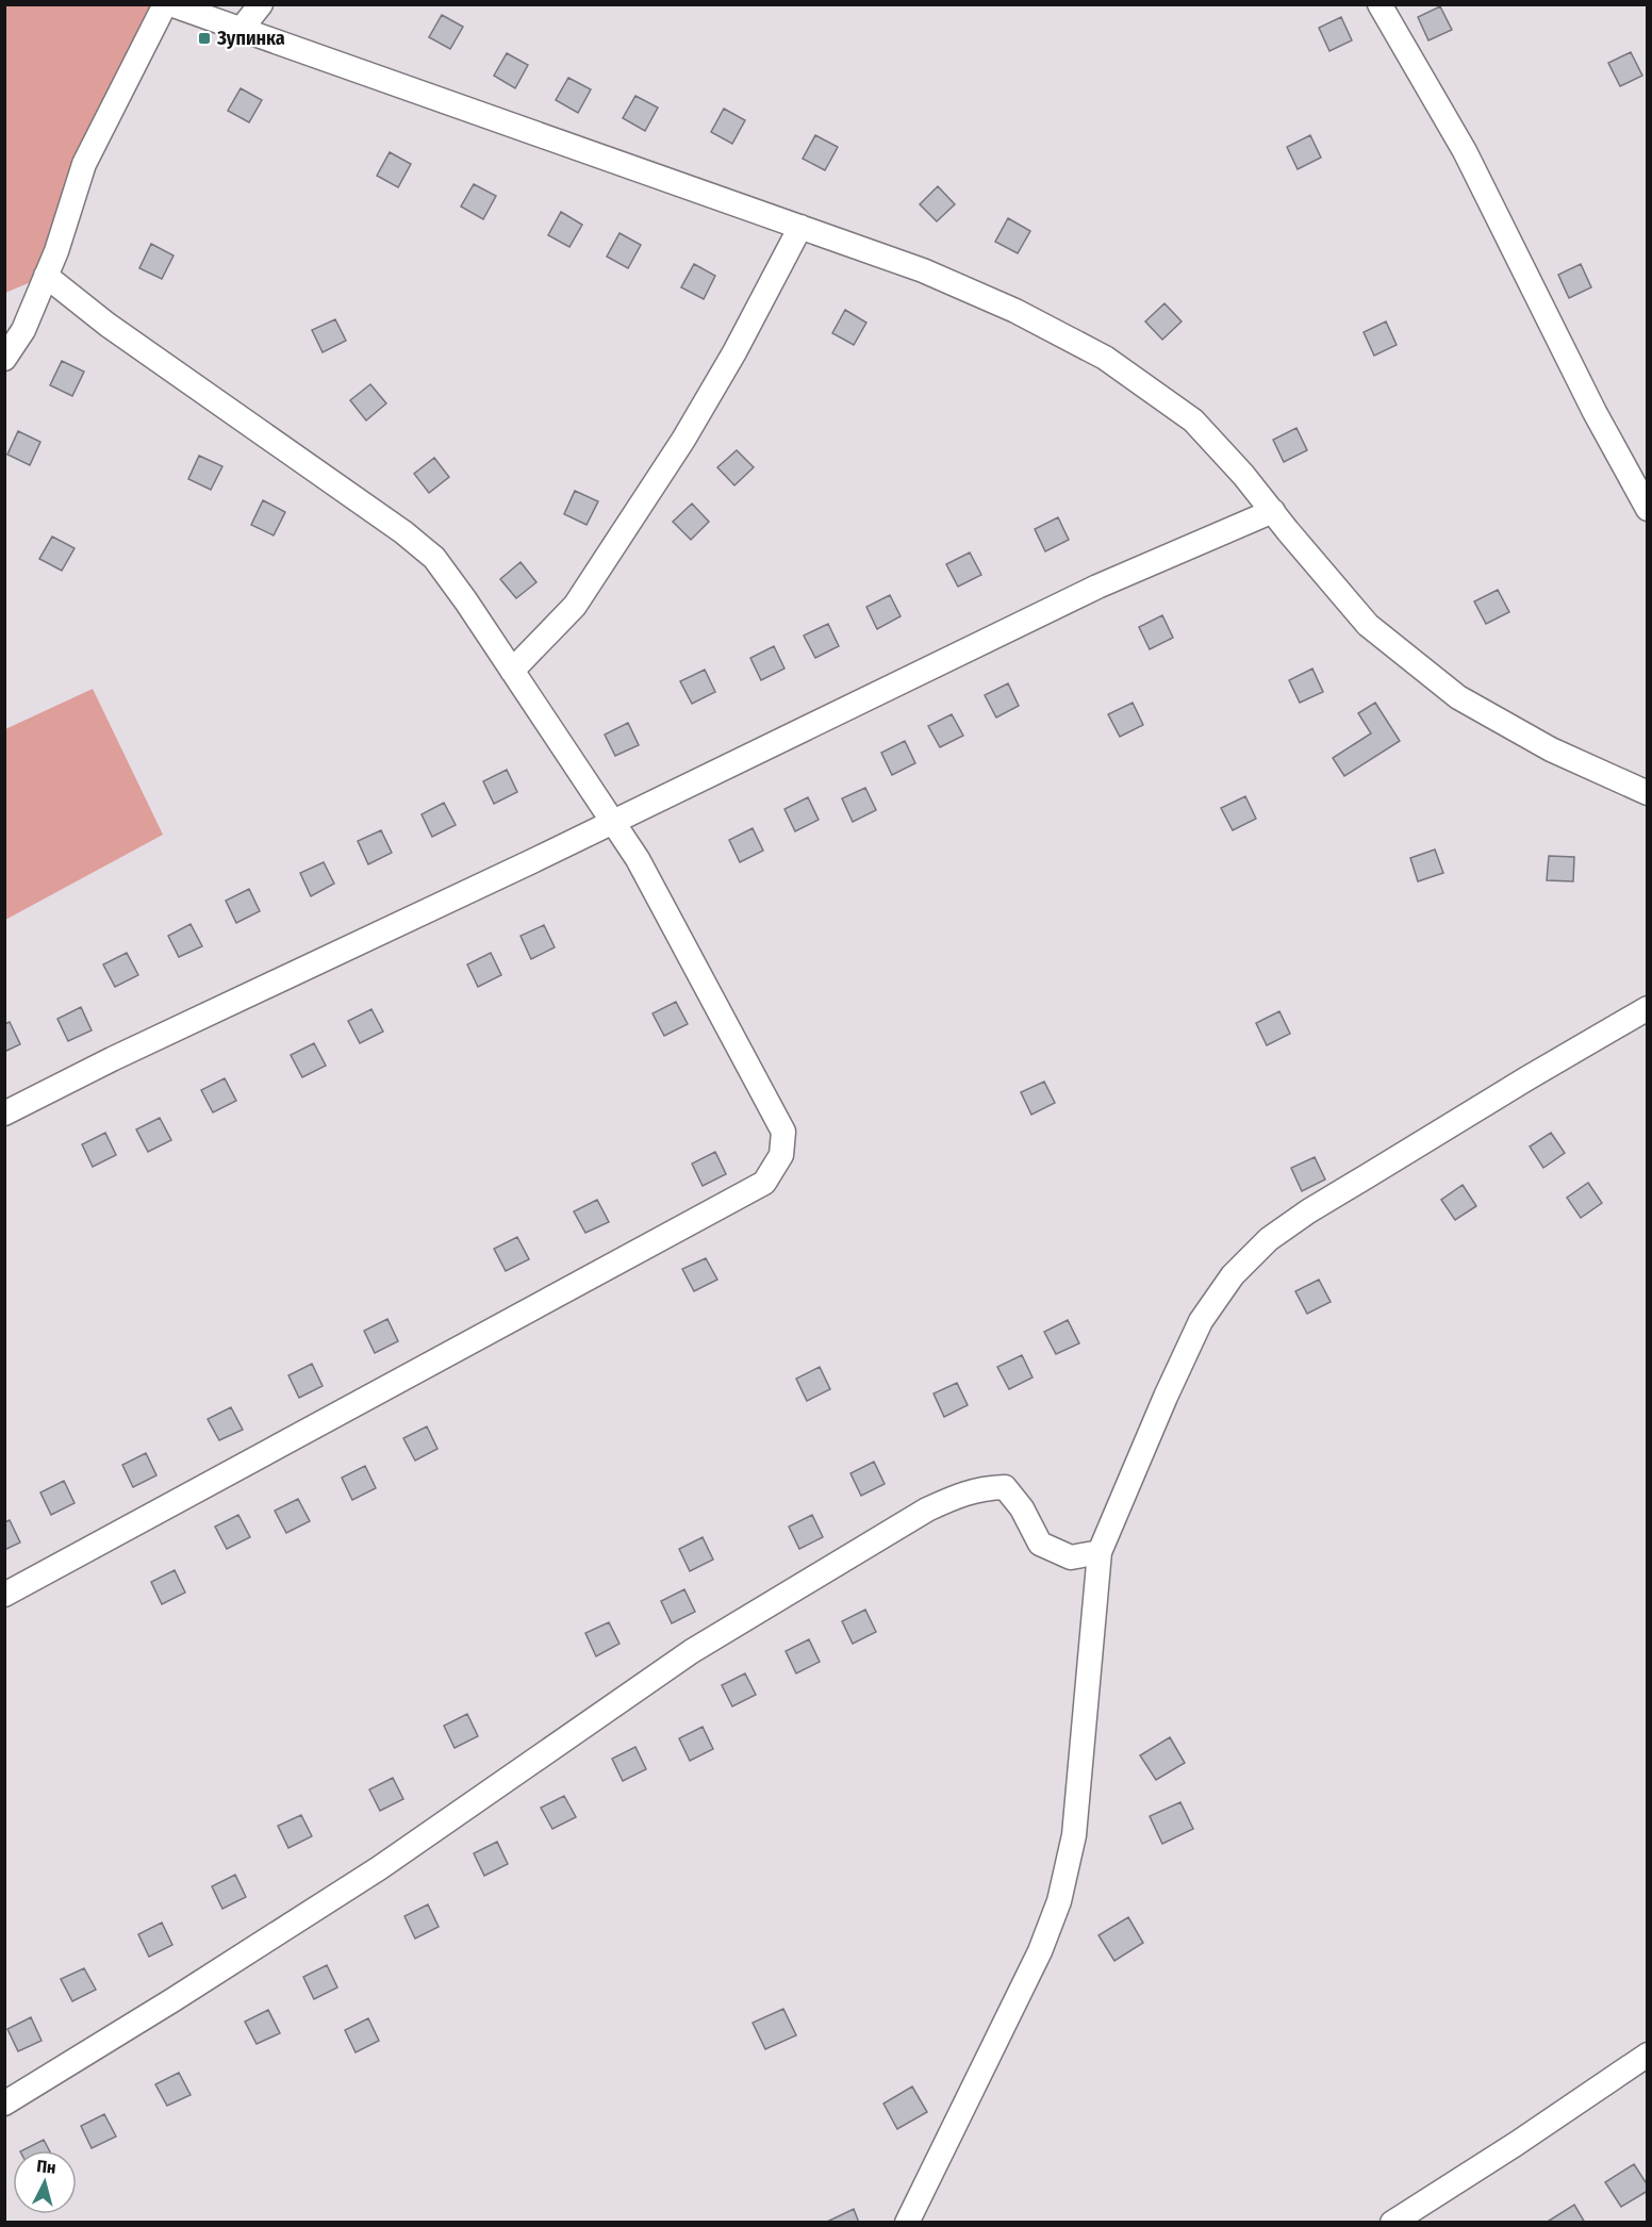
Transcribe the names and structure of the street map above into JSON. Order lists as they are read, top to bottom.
{
  "places": {
    "transit": ["Зупинка"]
  },
  "north": "top"
}
